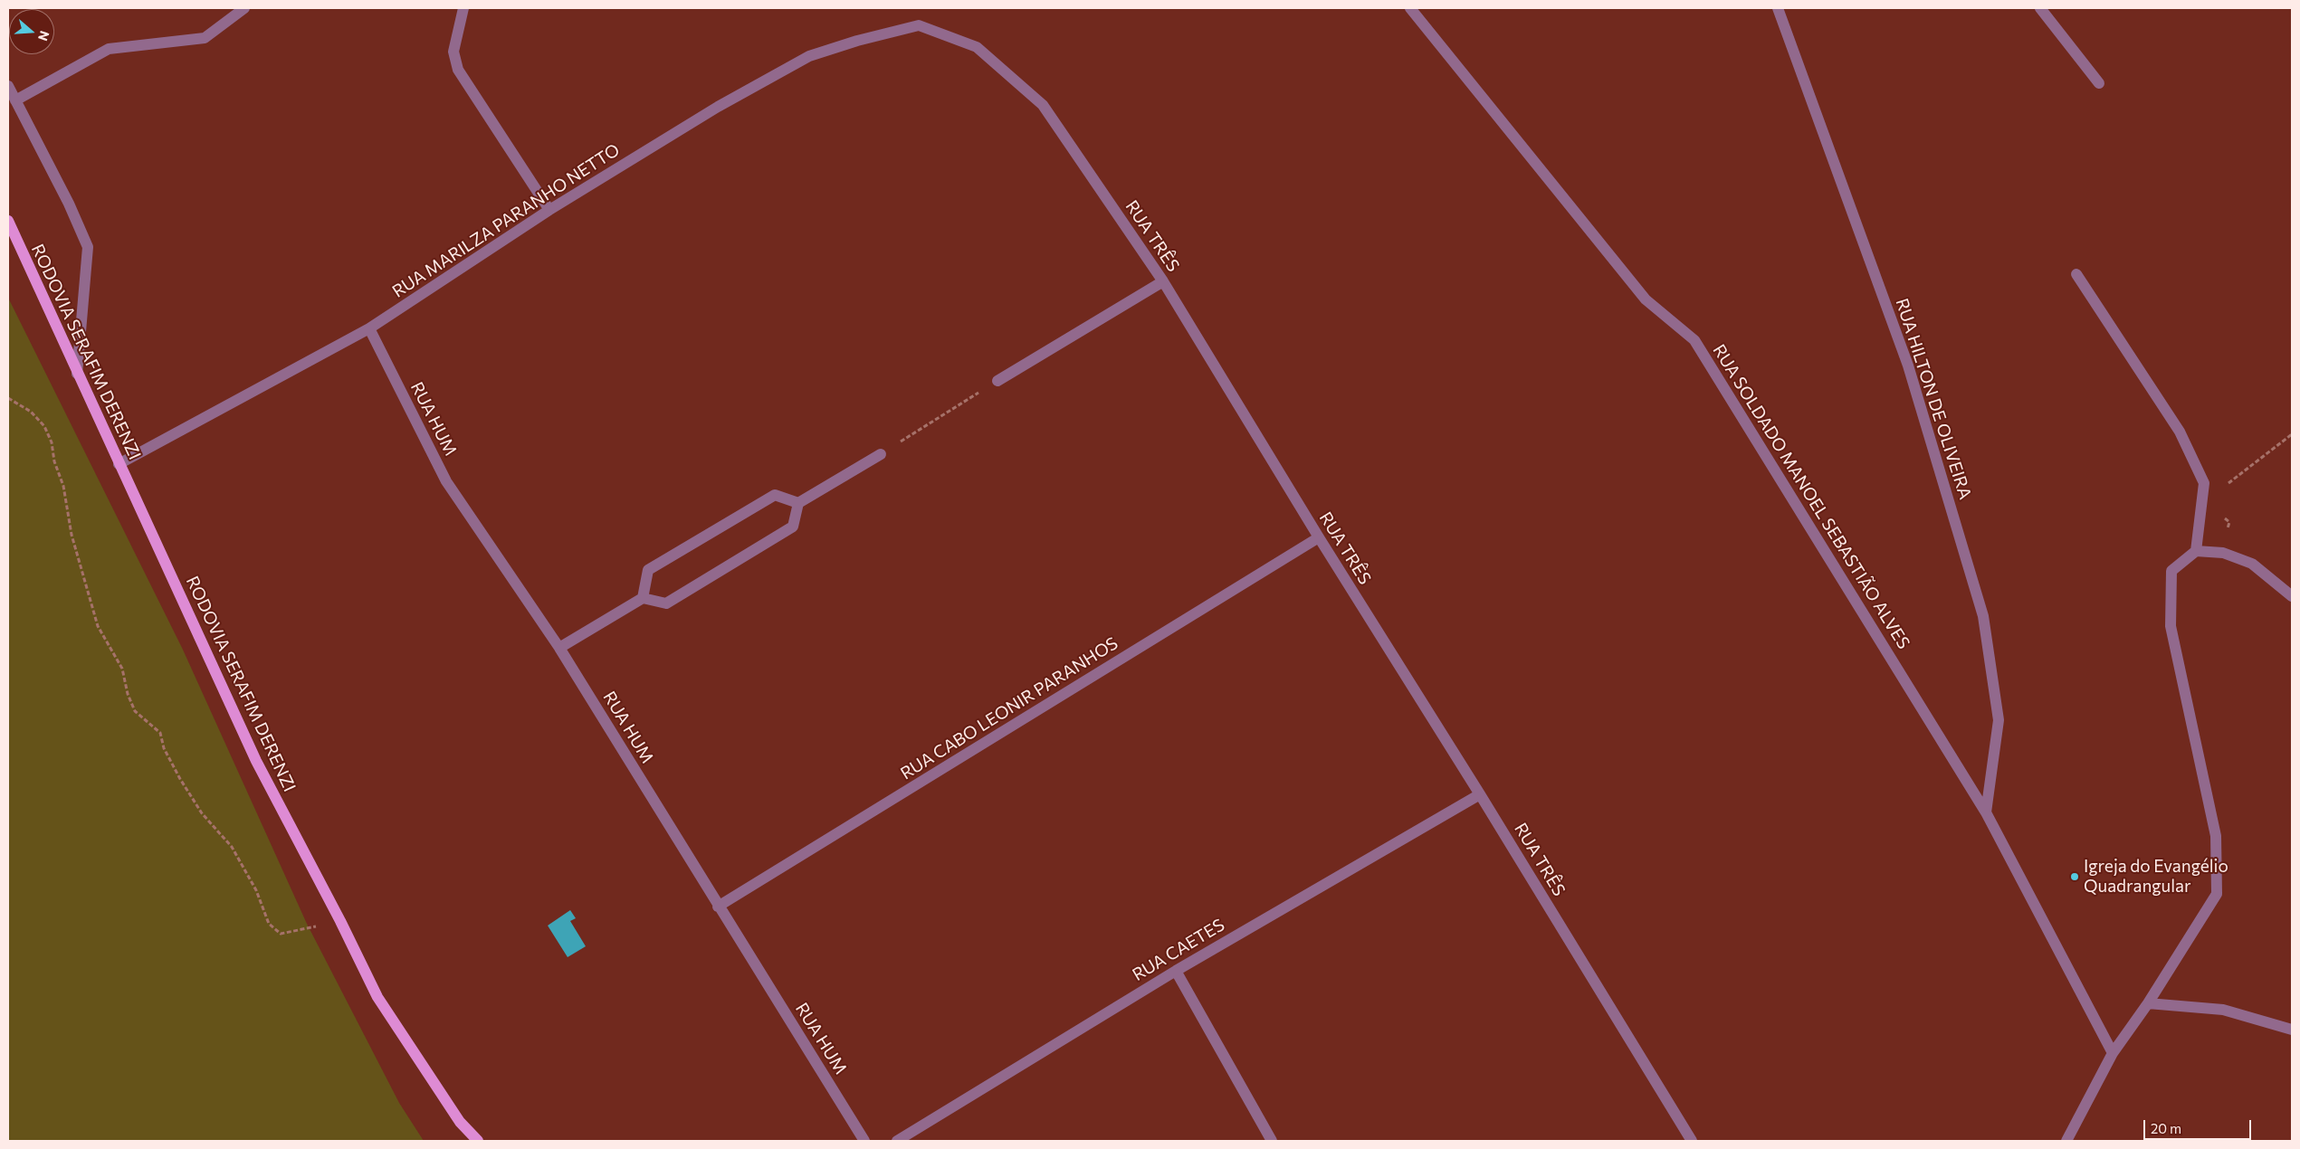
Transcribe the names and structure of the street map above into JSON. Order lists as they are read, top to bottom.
{
  "streets": {
    "main road": ["RODOVIA SERAFIM DERENZI"],
    "street": [
      "RUA MARILZA PARANHO NETTO",
      "RUA TRÊS",
      "RUA HILTON DE OLIVEIRA",
      "RUA HUM",
      "RUA SOLDADO MANOEL SEBASTIÃO ALVES",
      "RUA CABO LEONIR PARANHOS",
      "RUA CAETES"
    ]
  },
  "crossings": [
    ["RUA MARILZA PARANHO NETTO", "RUA TRÊS"],
    ["RUA MARILZA PARANHO NETTO", "RODOVIA SERAFIM DERENZI"],
    ["RUA MARILZA PARANHO NETTO", "RUA HUM"],
    ["RUA TRÊS", "RUA CABO LEONIR PARANHOS"],
    ["RUA TRÊS", "RUA CAETES"],
    ["RUA HILTON DE OLIVEIRA", "RUA SOLDADO MANOEL SEBASTIÃO ALVES"],
    ["RUA HUM", "RUA CABO LEONIR PARANHOS"]
  ],
  "places": ["Igreja do Evangélio Quadrangular"],
  "scale_bar": "20 m",
  "north": "right"
}
